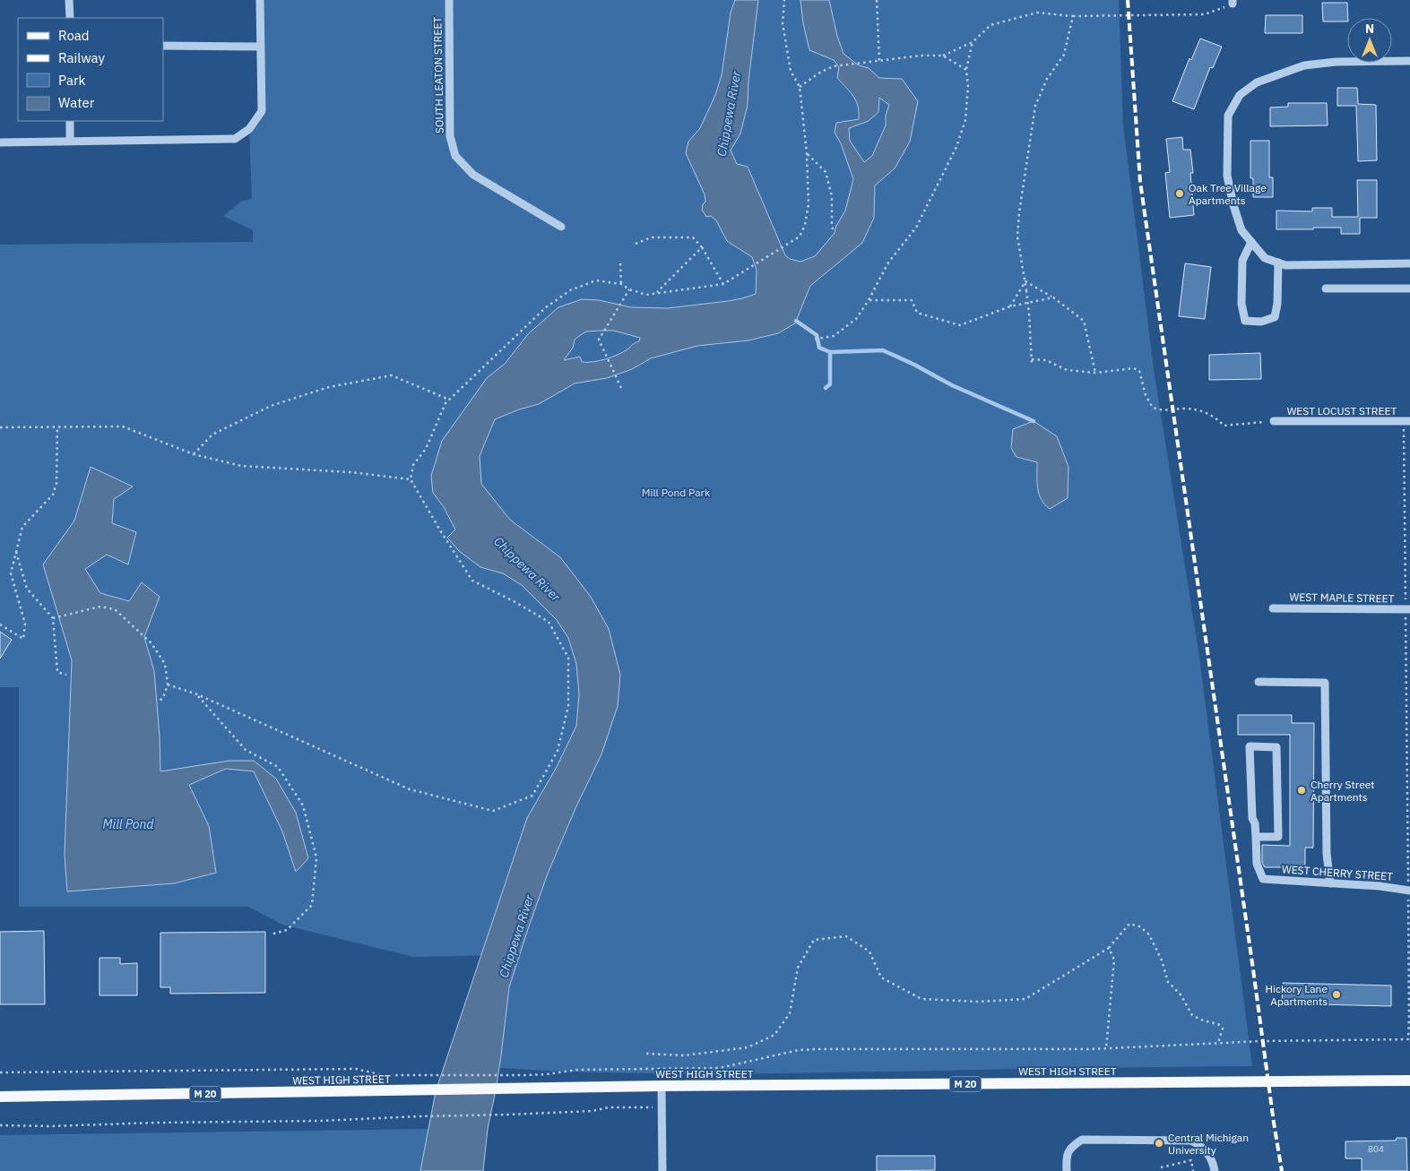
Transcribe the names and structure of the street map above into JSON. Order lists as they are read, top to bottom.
{
  "streets": {
    "main road": ["WEST HIGH STREET", "M 20"],
    "street": [
      "SOUTH LEATON STREET",
      "WEST LOCUST STREET",
      "WEST MAPLE STREET",
      "WEST CHERRY STREET"
    ]
  },
  "water": ["Chippewa River", "Mill Pond"],
  "parks": ["Mill Pond Park"],
  "places": [
    "Oak Tree Village Apartments",
    "Cherry Street Apartments",
    "Hickory Lane Apartments",
    "Central Michigan University"
  ],
  "house_numbers": ["804"],
  "legend": [
    "Road",
    "Railway",
    "Park",
    "Water"
  ],
  "north": "top"
}
